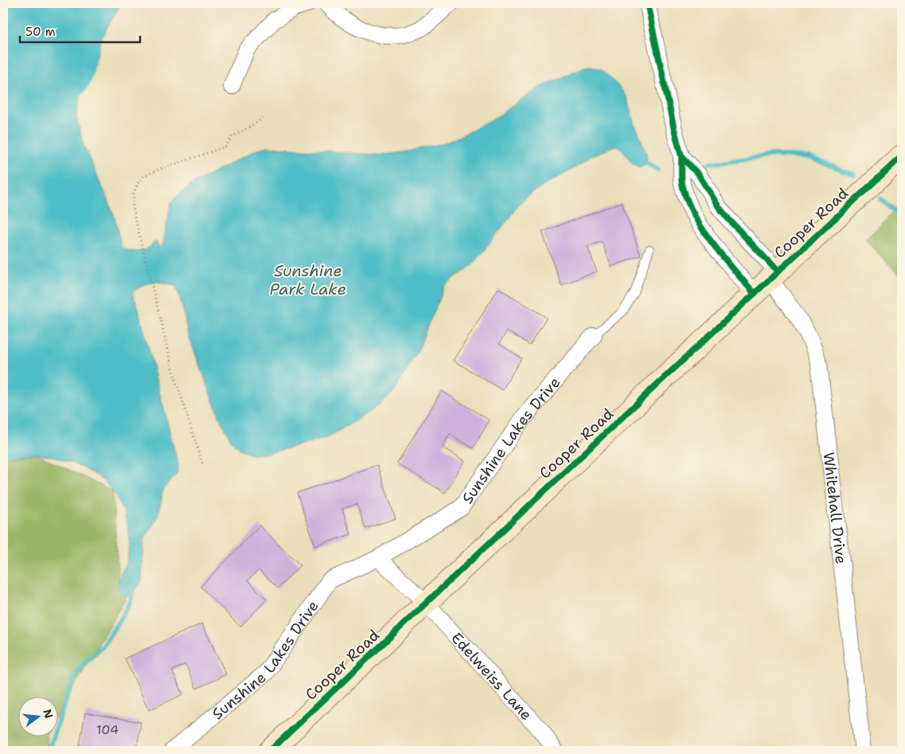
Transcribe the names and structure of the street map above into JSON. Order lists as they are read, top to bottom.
{
  "streets": {
    "street": [
      "Cooper Road",
      "Sunshine Lakes Drive",
      "Whitehall Drive",
      "Edelweiss Lane"
    ]
  },
  "crossings": [
    ["Cooper Road", "Whitehall Drive"],
    ["Cooper Road", "Edelweiss Lane"]
  ],
  "water": ["Sunshine Park Lake"],
  "house_numbers": ["104"],
  "scale_bar": "50 m",
  "north": "right"
}
